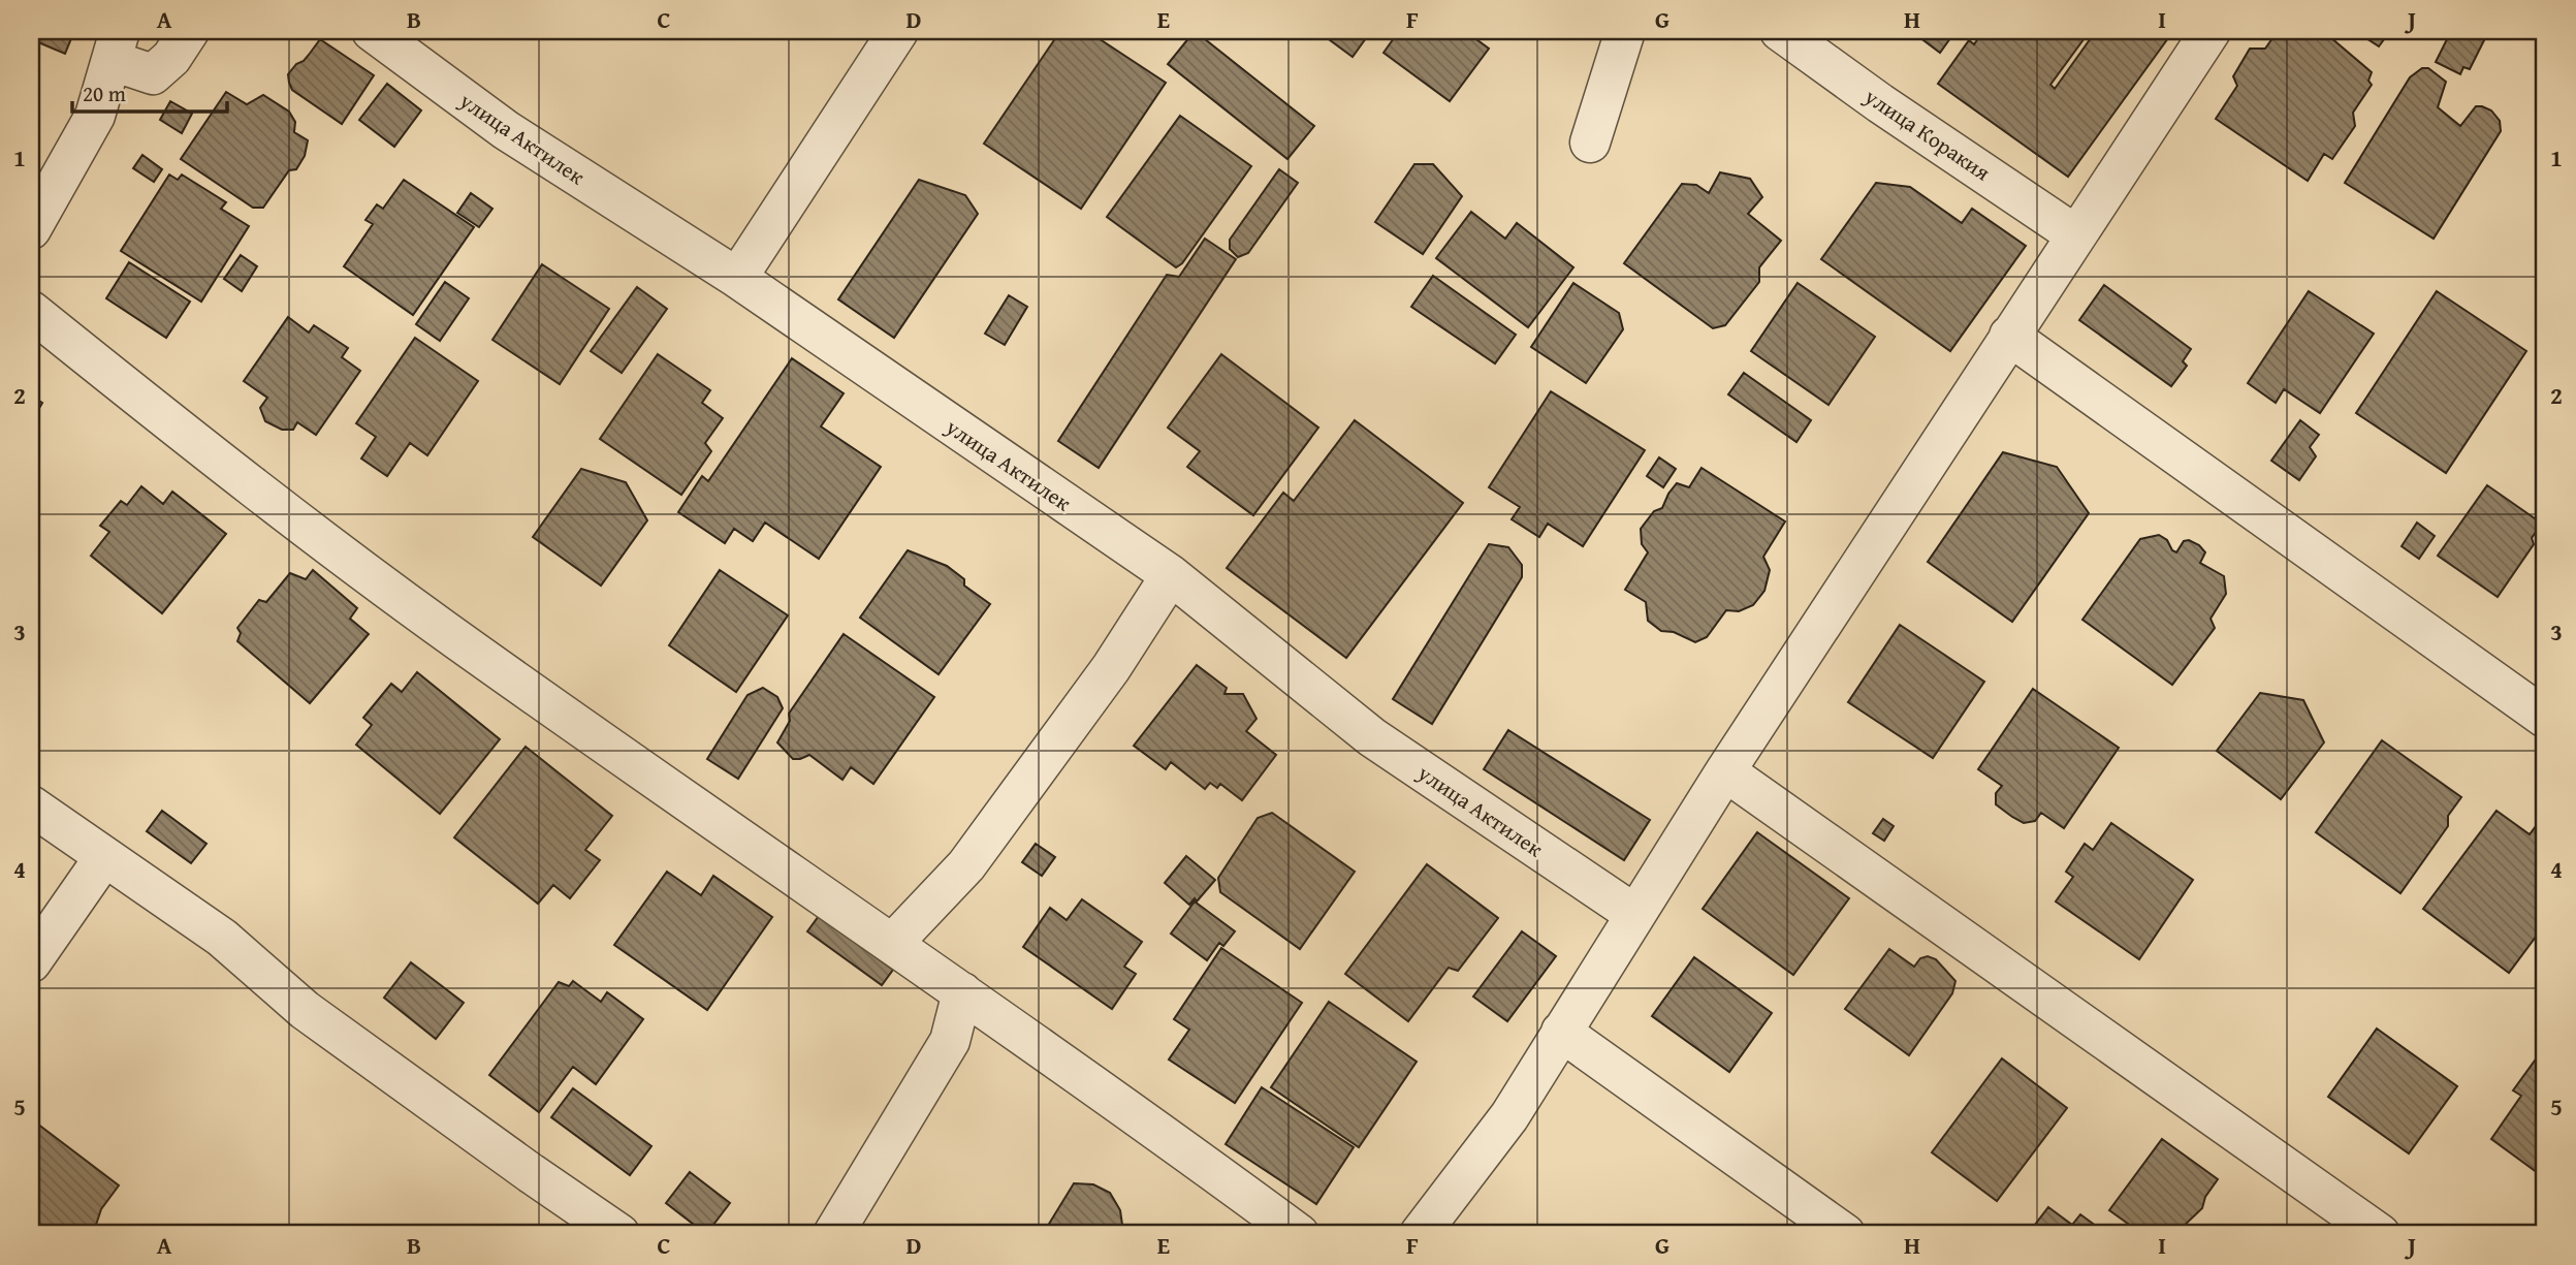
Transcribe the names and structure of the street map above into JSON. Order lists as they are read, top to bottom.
{
  "streets": {
    "street": ["улица Коракия", "улица Актилек"]
  },
  "scale_bar": "20 m",
  "grid": {
    "columns": [
      "A",
      "B",
      "C",
      "D",
      "E",
      "F",
      "G",
      "H",
      "I",
      "J"
    ],
    "rows": [
      "1",
      "2",
      "3",
      "4",
      "5"
    ]
  }
}
